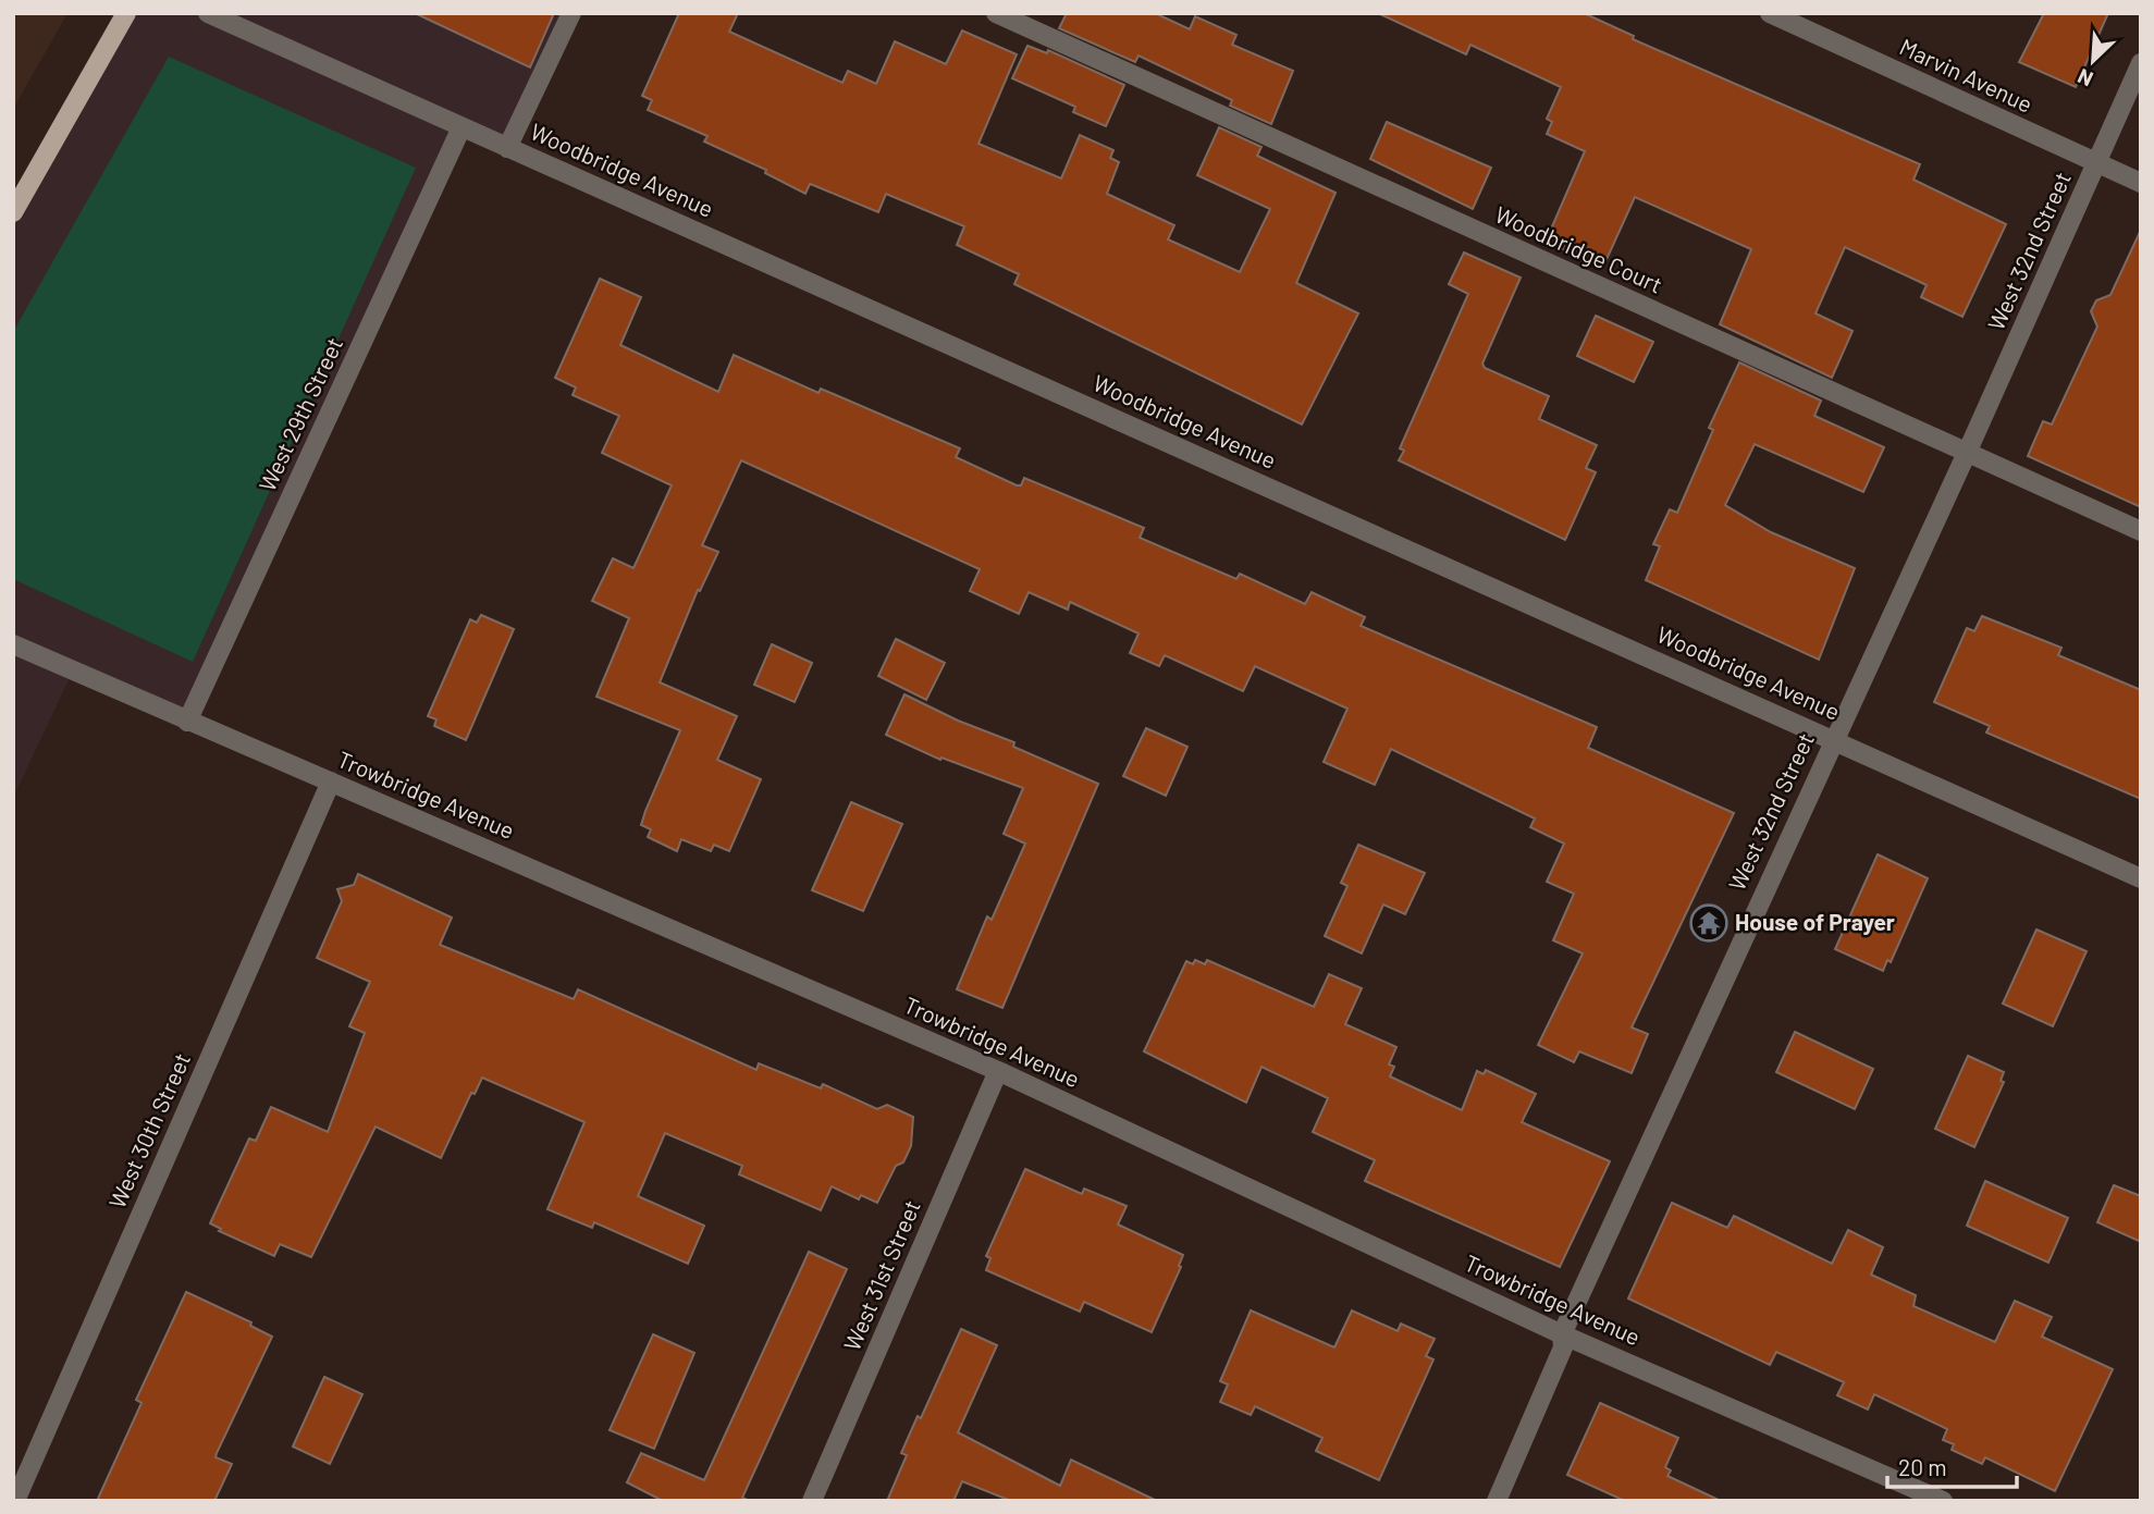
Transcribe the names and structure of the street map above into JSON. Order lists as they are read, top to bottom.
{
  "streets": {
    "street": [
      "Marvin Avenue",
      "Woodbridge Avenue",
      "Woodbridge Court",
      "West 32nd Street",
      "West 29th Street",
      "Trowbridge Avenue",
      "West 30th Street",
      "West 31st Street"
    ]
  },
  "crossings": [
    ["Marvin Avenue", "West 32nd Street"],
    ["Woodbridge Avenue", "West 32nd Street"],
    ["Woodbridge Avenue", "West 29th Street"],
    ["Woodbridge Court", "West 32nd Street"],
    ["West 32nd Street", "Trowbridge Avenue"],
    ["West 29th Street", "Trowbridge Avenue"],
    ["Trowbridge Avenue", "West 30th Street"],
    ["Trowbridge Avenue", "West 31st Street"]
  ],
  "places": {
    "temple": ["House of Prayer"]
  },
  "scale_bar": "20 m",
  "north": "bottom left"
}
